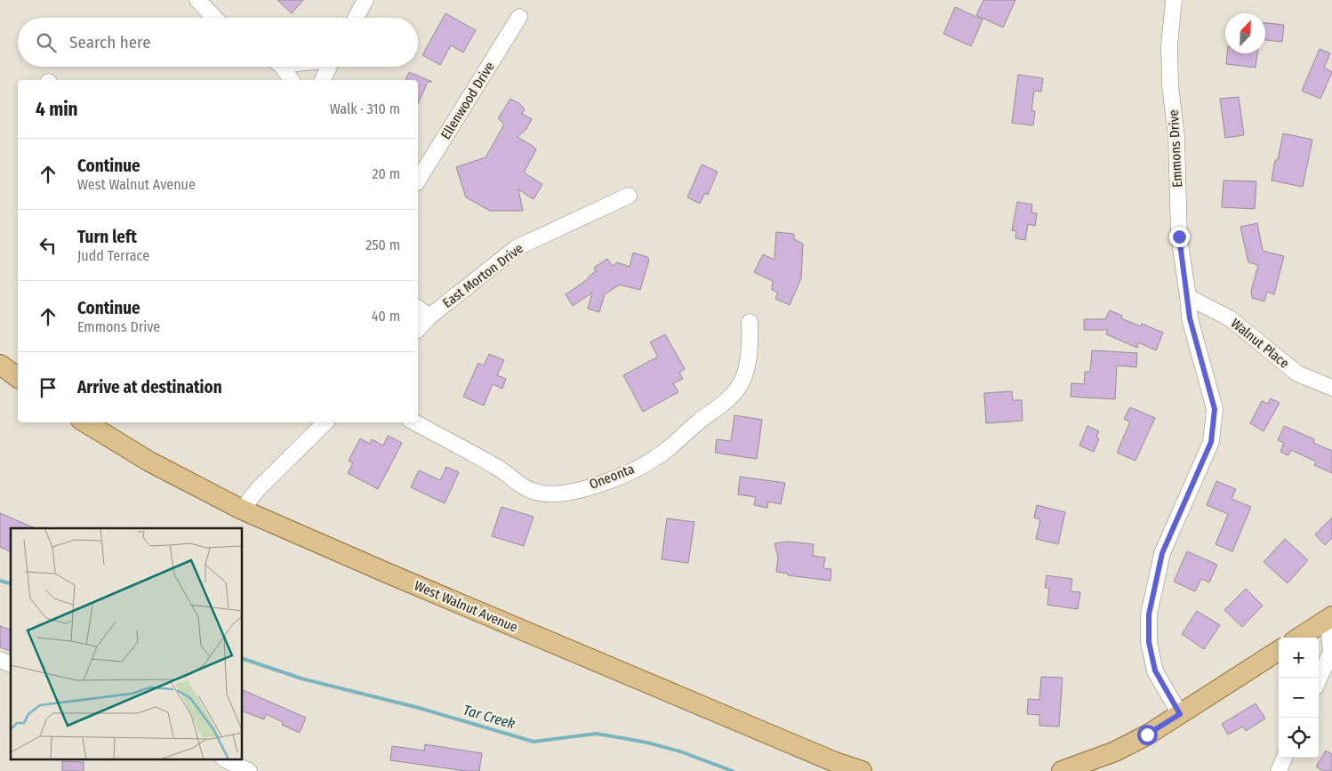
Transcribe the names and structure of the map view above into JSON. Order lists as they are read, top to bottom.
{
  "streets": {
    "main road": ["West Walnut Avenue"],
    "street": [
      "Ellenwood Drive",
      "Emmons Drive",
      "East Morton Drive",
      "Walnut Place",
      "Oneonta"
    ]
  },
  "crossings": [
    ["Emmons Drive", "Walnut Place"]
  ],
  "water": ["Tar Creek"],
  "north": "top right",
  "page": {
    "search": "Search here",
    "heading": ["4 min", "Walk · 310 m"],
    "list": [
      ["Continue", "West Walnut Avenue", "20 m"],
      ["Turn left", "Judd Terrace", "250 m"],
      ["Continue", "Emmons Drive", "40 m"],
      "Arrive at destination"
    ],
    "map_buttons": ["+", "−"]
  }
}
